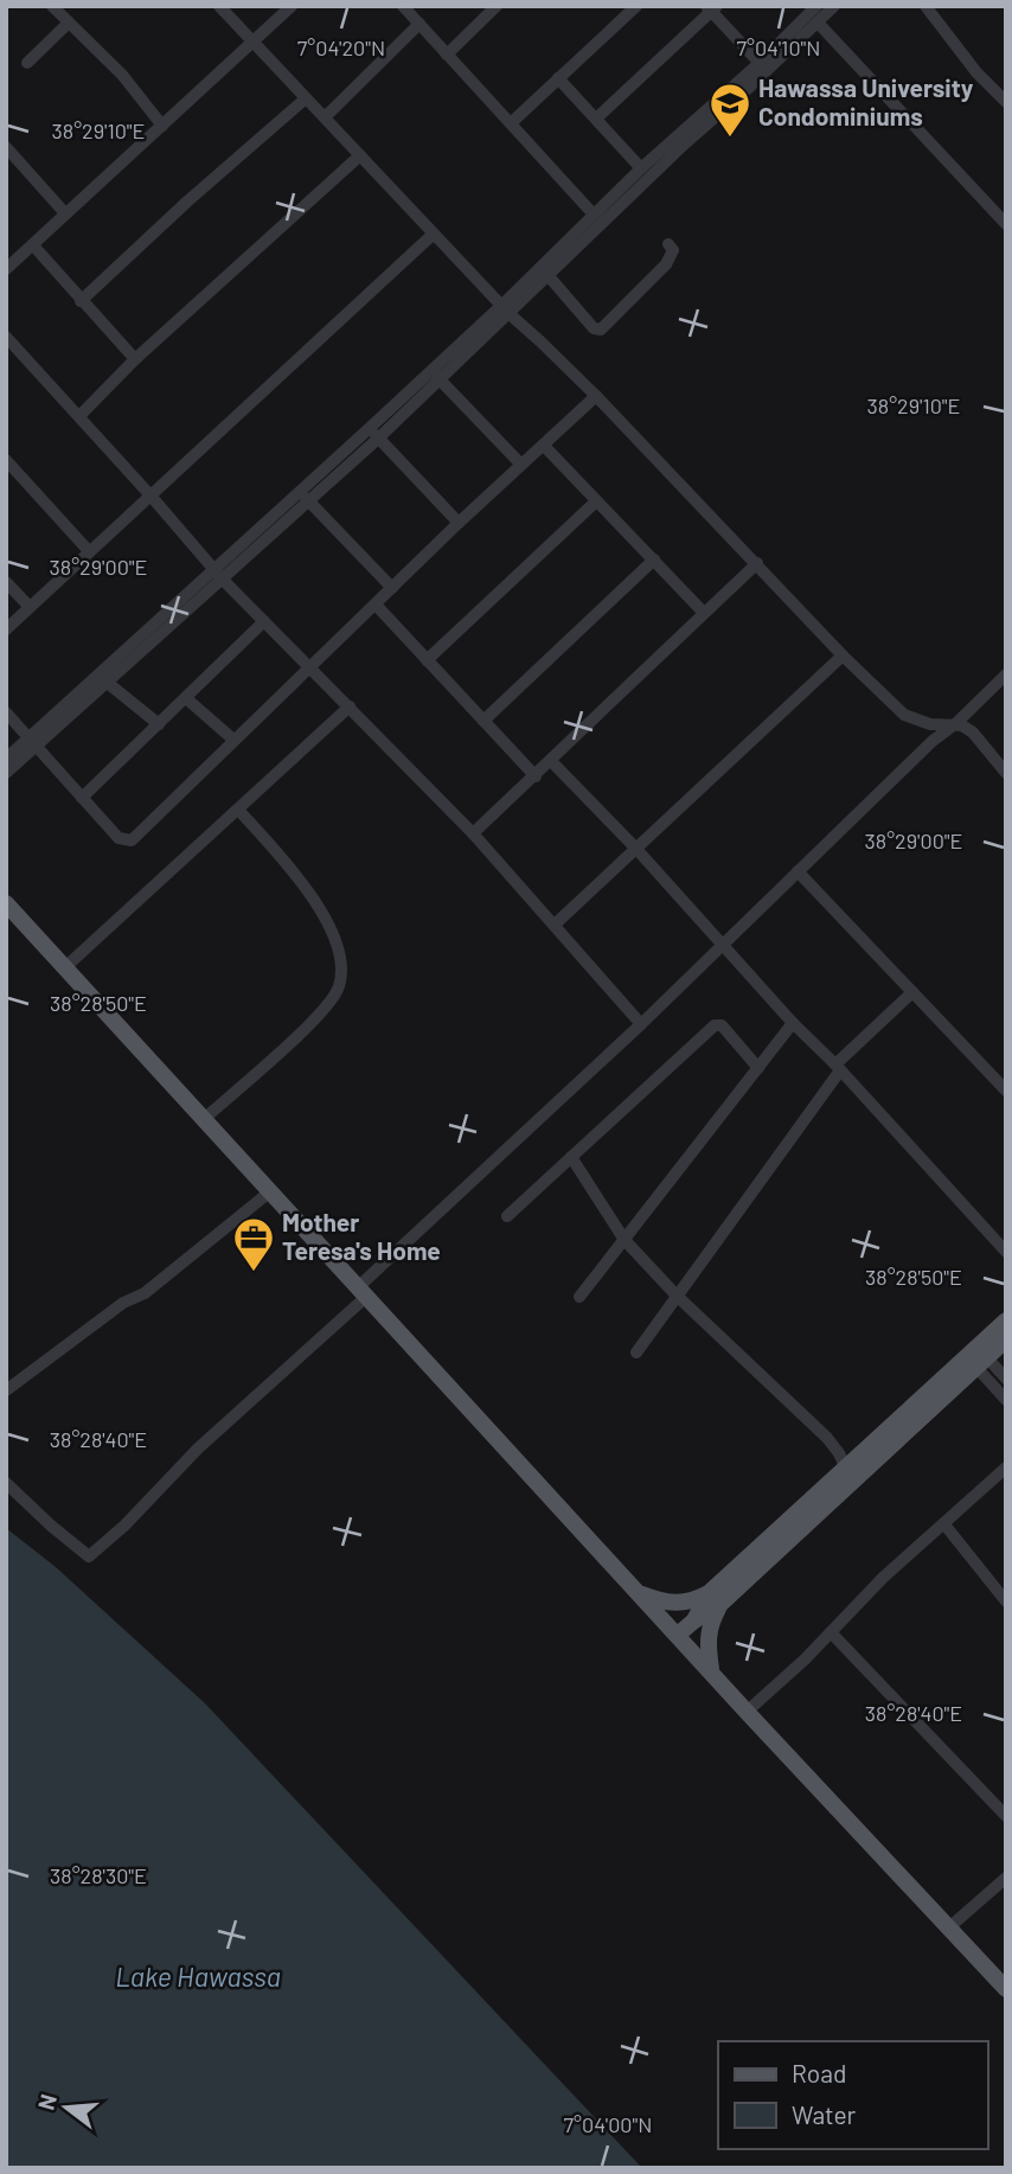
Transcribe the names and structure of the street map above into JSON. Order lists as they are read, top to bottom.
{
  "water": ["Lake Hawassa"],
  "places": {
    "school or university": ["Hawassa University Condominiums"],
    "office": ["Mother Teresa's Home"]
  },
  "legend": ["Road", "Water"],
  "north": "left",
  "coordinates": [
    "7°04'20\"N",
    "7°04'10\"N",
    "38°29'10\"E",
    "38°29'00\"E",
    "38°28'50\"E",
    "38°28'40\"E",
    "38°28'30\"E",
    "7°04'00\"N"
  ]
}
